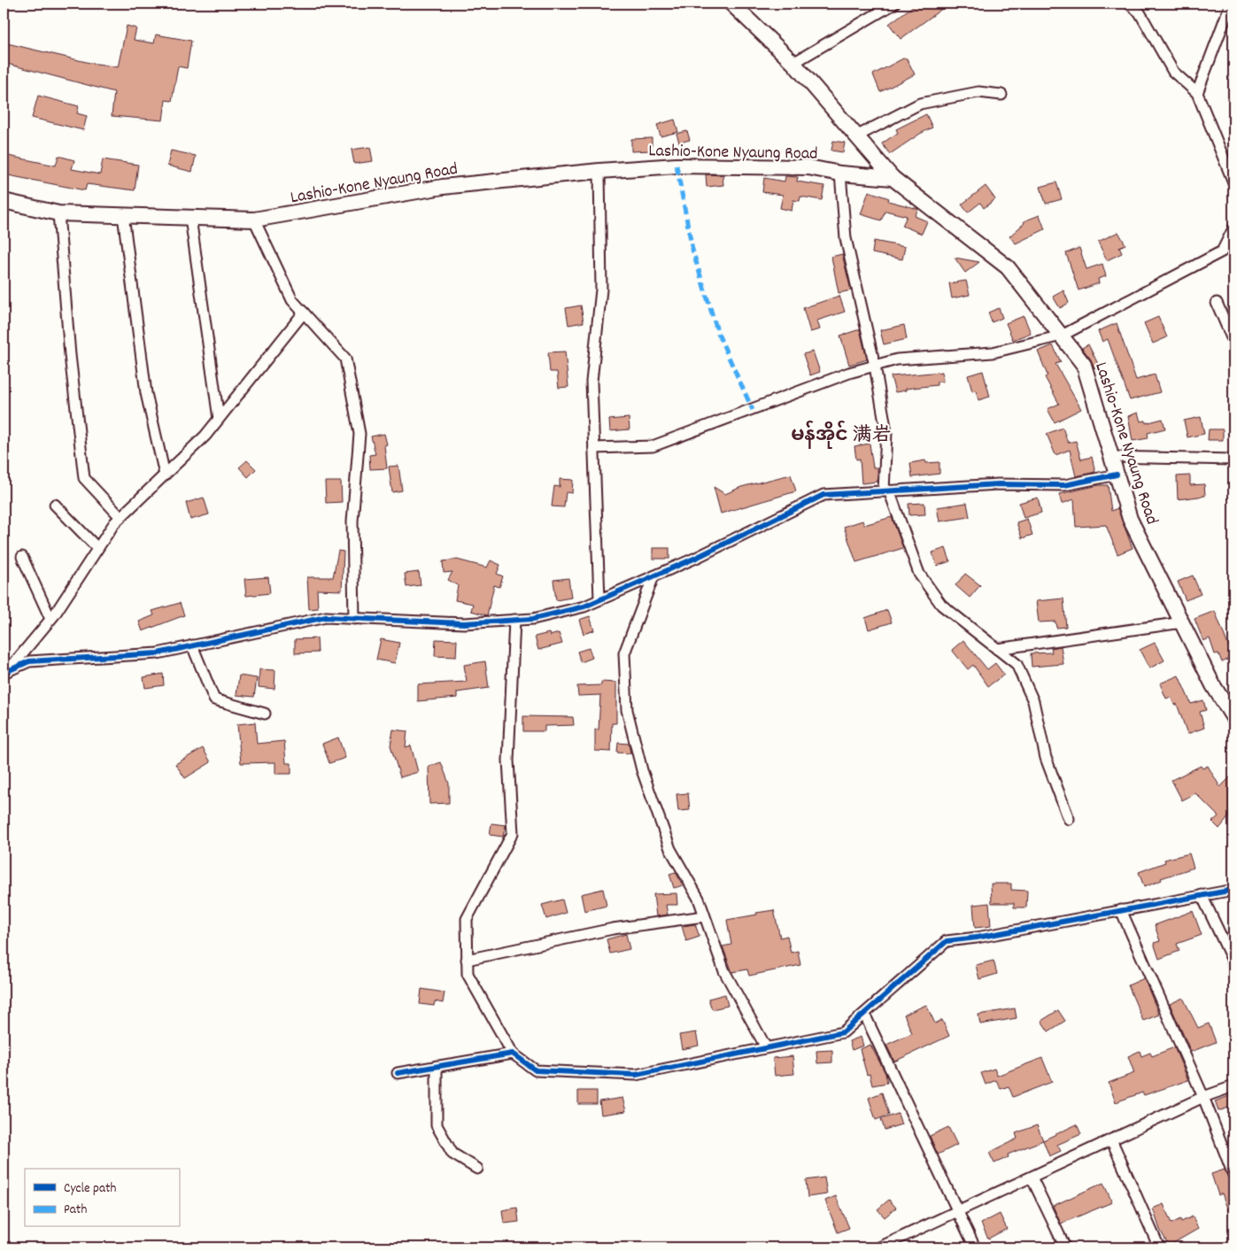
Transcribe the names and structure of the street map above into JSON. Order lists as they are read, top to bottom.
{
  "streets": {
    "main road": ["Lashio-Kone Nyaung Road"]
  },
  "districts": ["မန်အိုင် 满岩"],
  "legend": ["Cycle path", "Path"]
}
